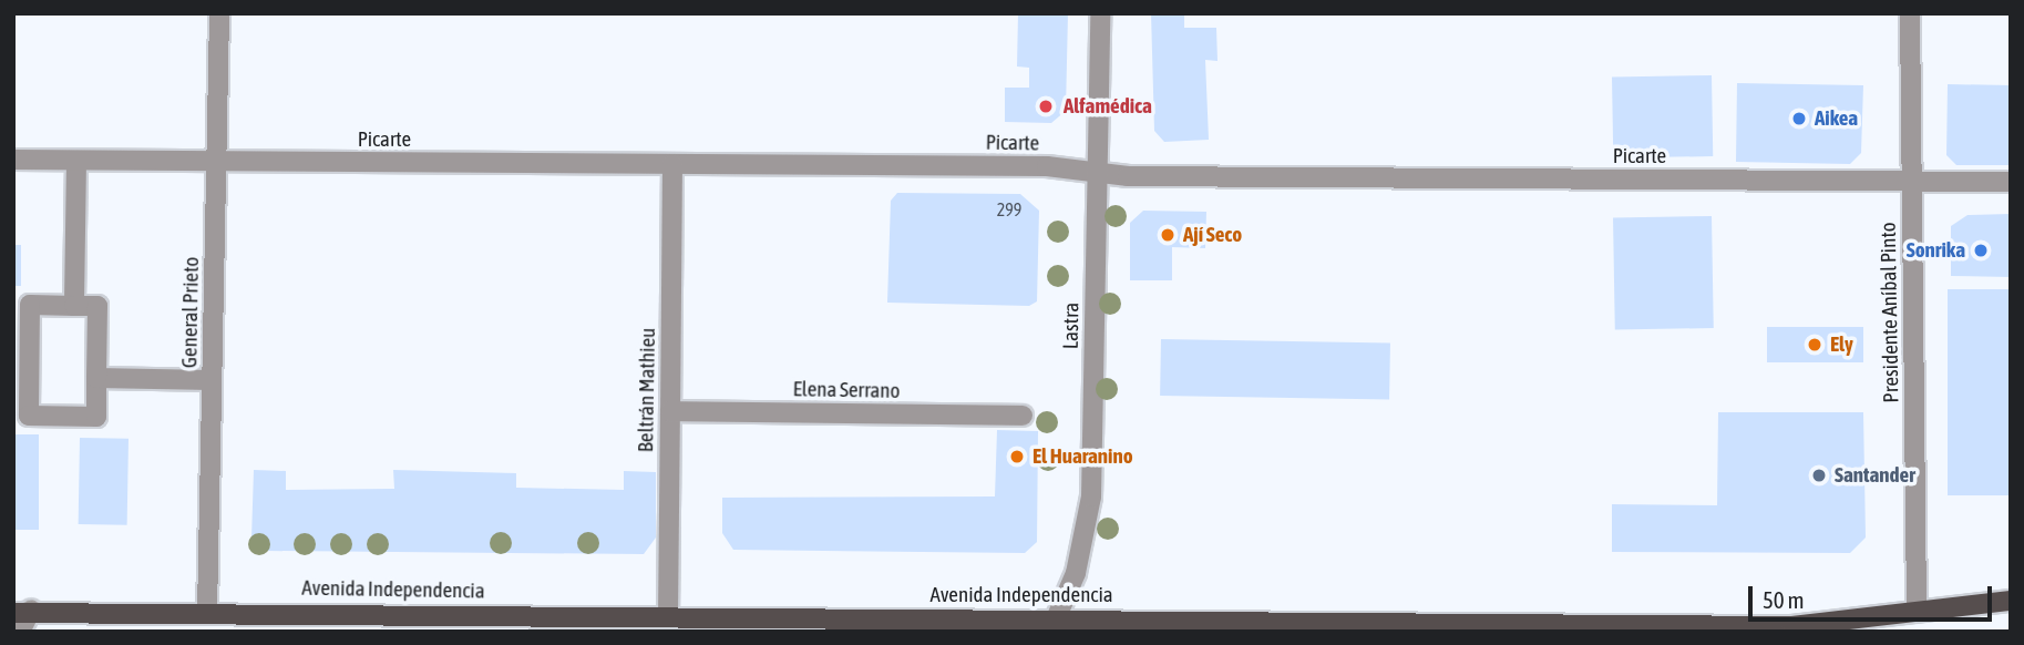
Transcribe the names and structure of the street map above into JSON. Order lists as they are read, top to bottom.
{
  "streets": {
    "main road": ["Avenida Independencia"],
    "street": [
      "Picarte",
      "General Prieto",
      "Presidente Aníbal Pinto",
      "Lastra",
      "Beltrán Mathieu",
      "Elena Serrano"
    ]
  },
  "crossings": [
    ["Picarte", "General Prieto"],
    ["Picarte", "Presidente Aníbal Pinto"],
    ["Picarte", "Lastra"],
    ["Picarte", "Beltrán Mathieu"],
    ["General Prieto", "Avenida Independencia"],
    ["Presidente Aníbal Pinto", "Avenida Independencia"],
    ["Lastra", "Avenida Independencia"],
    ["Beltrán Mathieu", "Elena Serrano"],
    ["Beltrán Mathieu", "Avenida Independencia"]
  ],
  "places": [
    "Alfamédica",
    "Aikea",
    "Ají Seco",
    "Sonrika",
    "Ely",
    "El Huaranino",
    "Santander"
  ],
  "house_numbers": ["299"],
  "scale_bar": "50 m"
}
